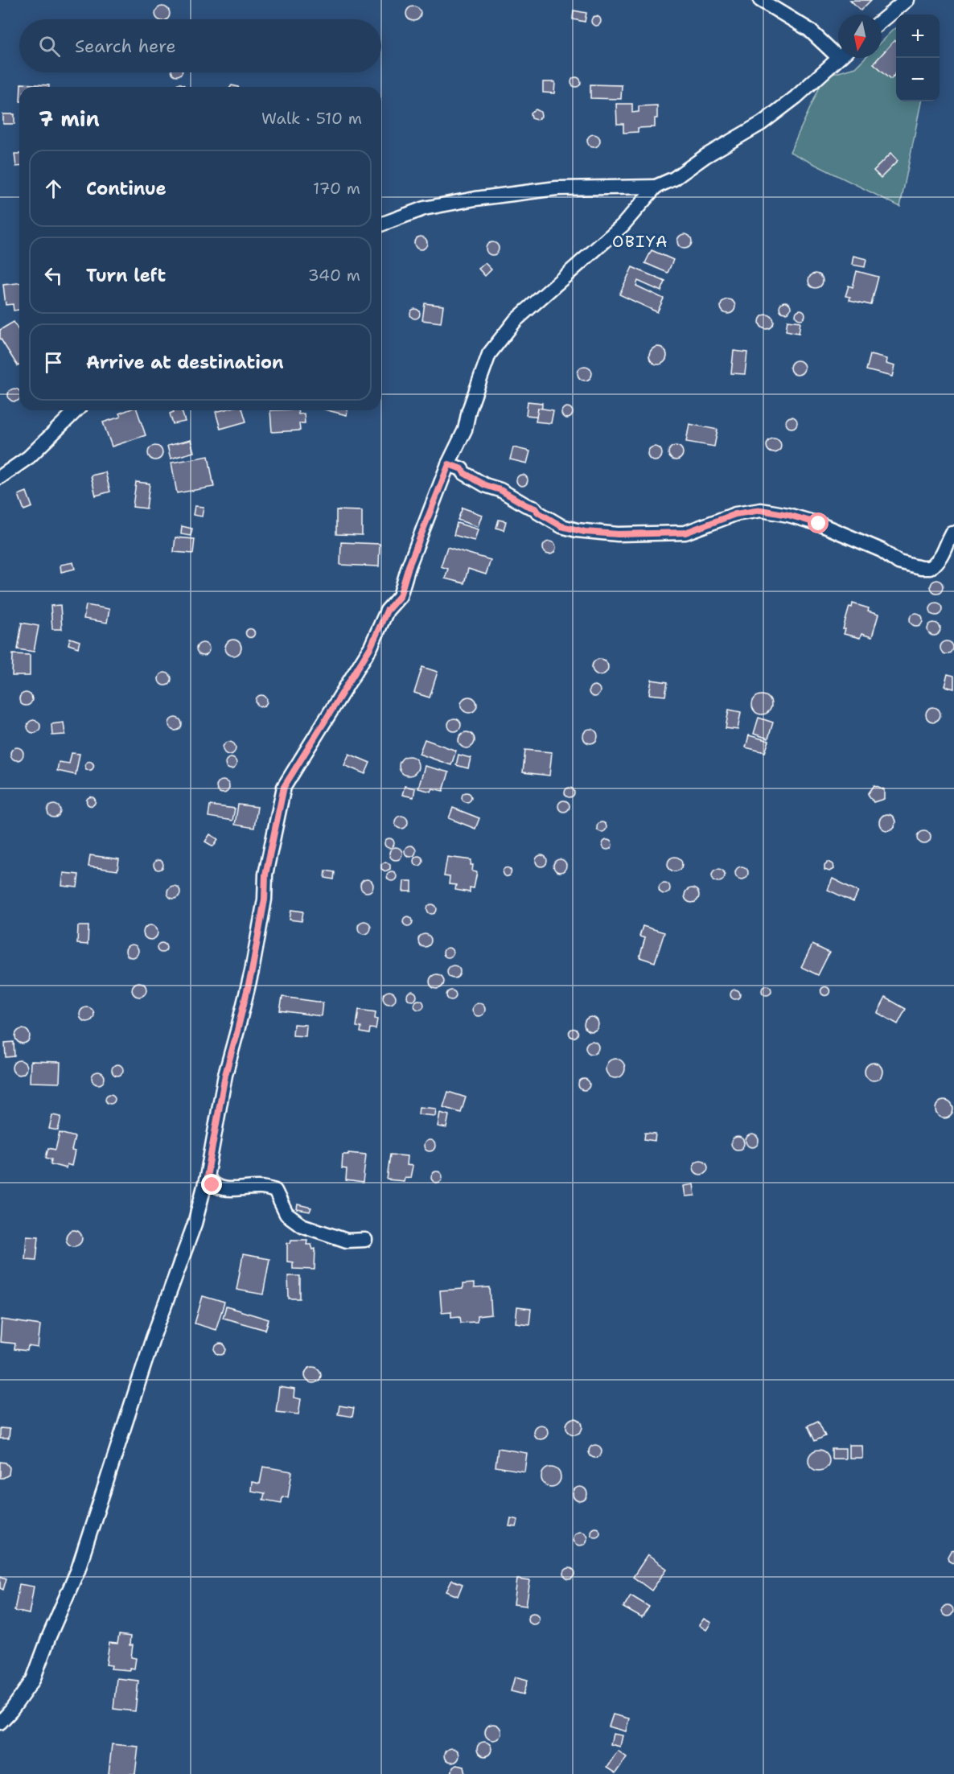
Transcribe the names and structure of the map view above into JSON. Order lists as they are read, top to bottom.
{
  "districts": ["OBIYA"],
  "north": "bottom",
  "page": {
    "map_buttons": ["+", "−"],
    "search": "Search here",
    "heading": ["7 min", "Walk · 510 m"],
    "list": [
      ["Continue", "170 m"],
      ["Turn left", "340 m"],
      "Arrive at destination"
    ]
  }
}
